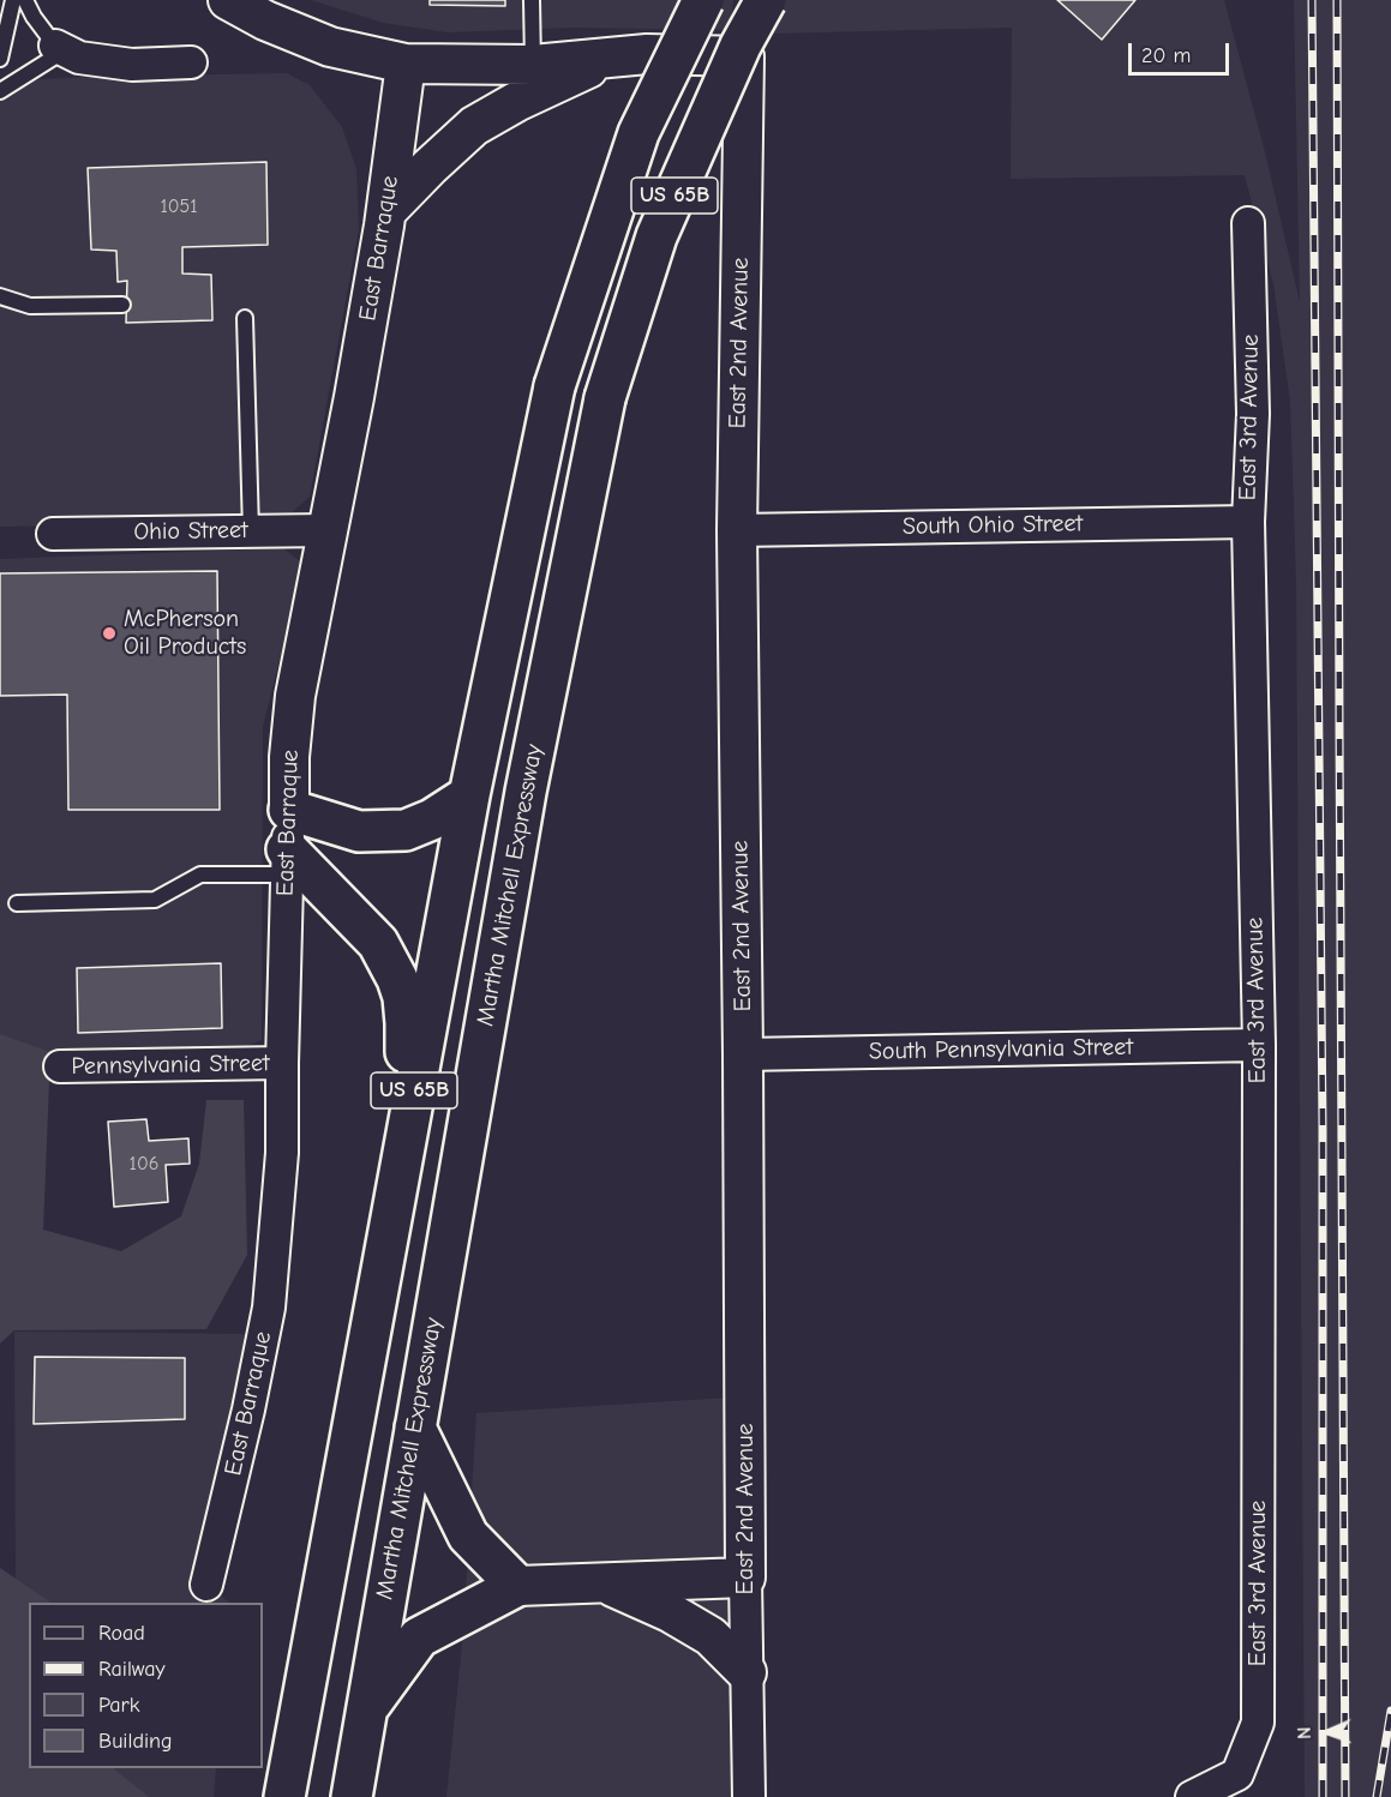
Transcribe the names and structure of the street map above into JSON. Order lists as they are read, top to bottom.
{
  "streets": {
    "highway": ["US 65B", "Martha Mitchell Expressway"],
    "street": [
      "East Barraque",
      "East 2nd Avenue",
      "East 3rd Avenue",
      "South Ohio Street",
      "Ohio Street",
      "South Pennsylvania Street",
      "Pennsylvania Street"
    ]
  },
  "crossings": [
    ["East Barraque", "Ohio Street"],
    ["East Barraque", "Pennsylvania Street"],
    ["East 2nd Avenue", "South Ohio Street"],
    ["East 2nd Avenue", "South Pennsylvania Street"],
    ["East 3rd Avenue", "South Ohio Street"],
    ["East 3rd Avenue", "South Pennsylvania Street"]
  ],
  "places": ["McPherson Oil Products"],
  "house_numbers": ["1051", "106"],
  "legend": [
    "Road",
    "Railway",
    "Park",
    "Building"
  ],
  "scale_bar": "20 m",
  "north": "left"
}
